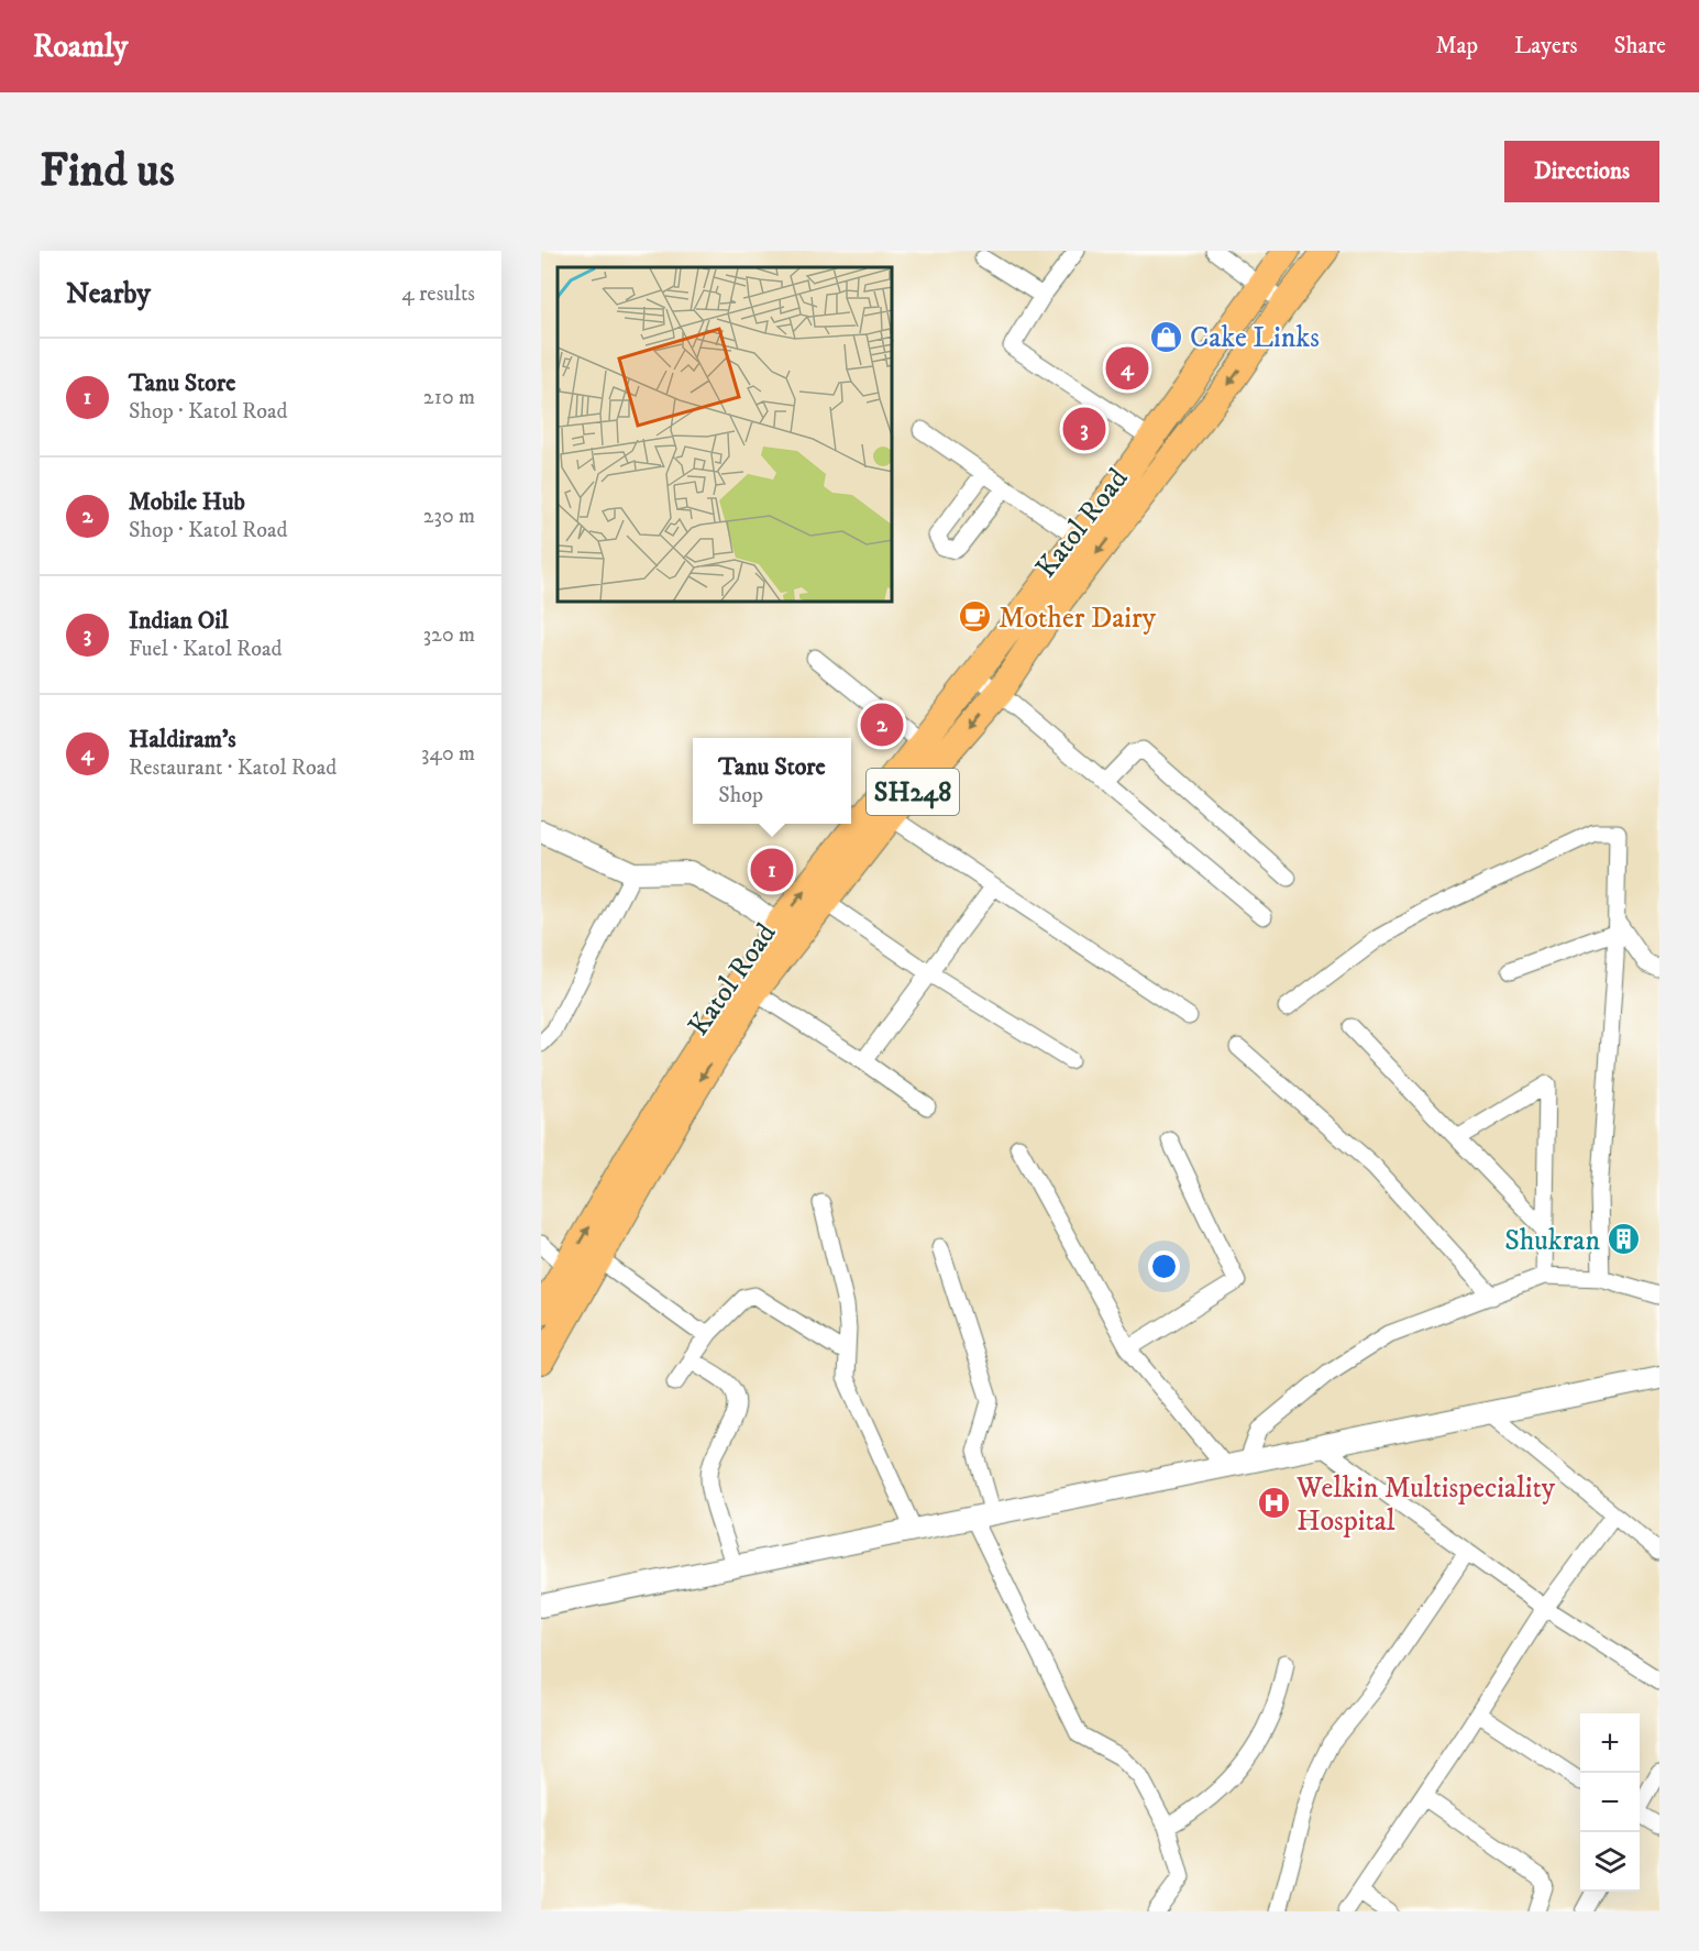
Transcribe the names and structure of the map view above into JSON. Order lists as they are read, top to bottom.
{
  "streets": {
    "main road": ["Katol Road", "SH248"]
  },
  "places": {
    "shop": ["Cake Links"],
    "cafe": ["Mother Dairy"],
    "building": ["Shukran"],
    "hospital": ["Welkin Multispeciality Hospital"]
  },
  "page": {
    "header": "Roamly",
    "nav": ["Map", "Layers", "Share"],
    "buttons": "Directions",
    "title": "Find us",
    "heading": ["Nearby", "4 results"],
    "list": [
      {
        "mark": "1",
        "name": "Tanu Store",
        "note": "Shop · Katol Road",
        "value": "210 m"
      },
      {
        "mark": "2",
        "name": "Mobile Hub",
        "note": "Shop · Katol Road",
        "value": "230 m"
      },
      {
        "mark": "3",
        "name": "Indian Oil",
        "note": "Fuel · Katol Road",
        "value": "320 m"
      },
      {
        "mark": "4",
        "name": "Haldiram's",
        "note": "Restaurant · Katol Road",
        "value": "340 m"
      }
    ],
    "pins": [
      "4",
      "3",
      "2",
      "1"
    ],
    "popup": ["Tanu Store", "Shop"],
    "map_buttons": ["+", "−"]
  }
}
